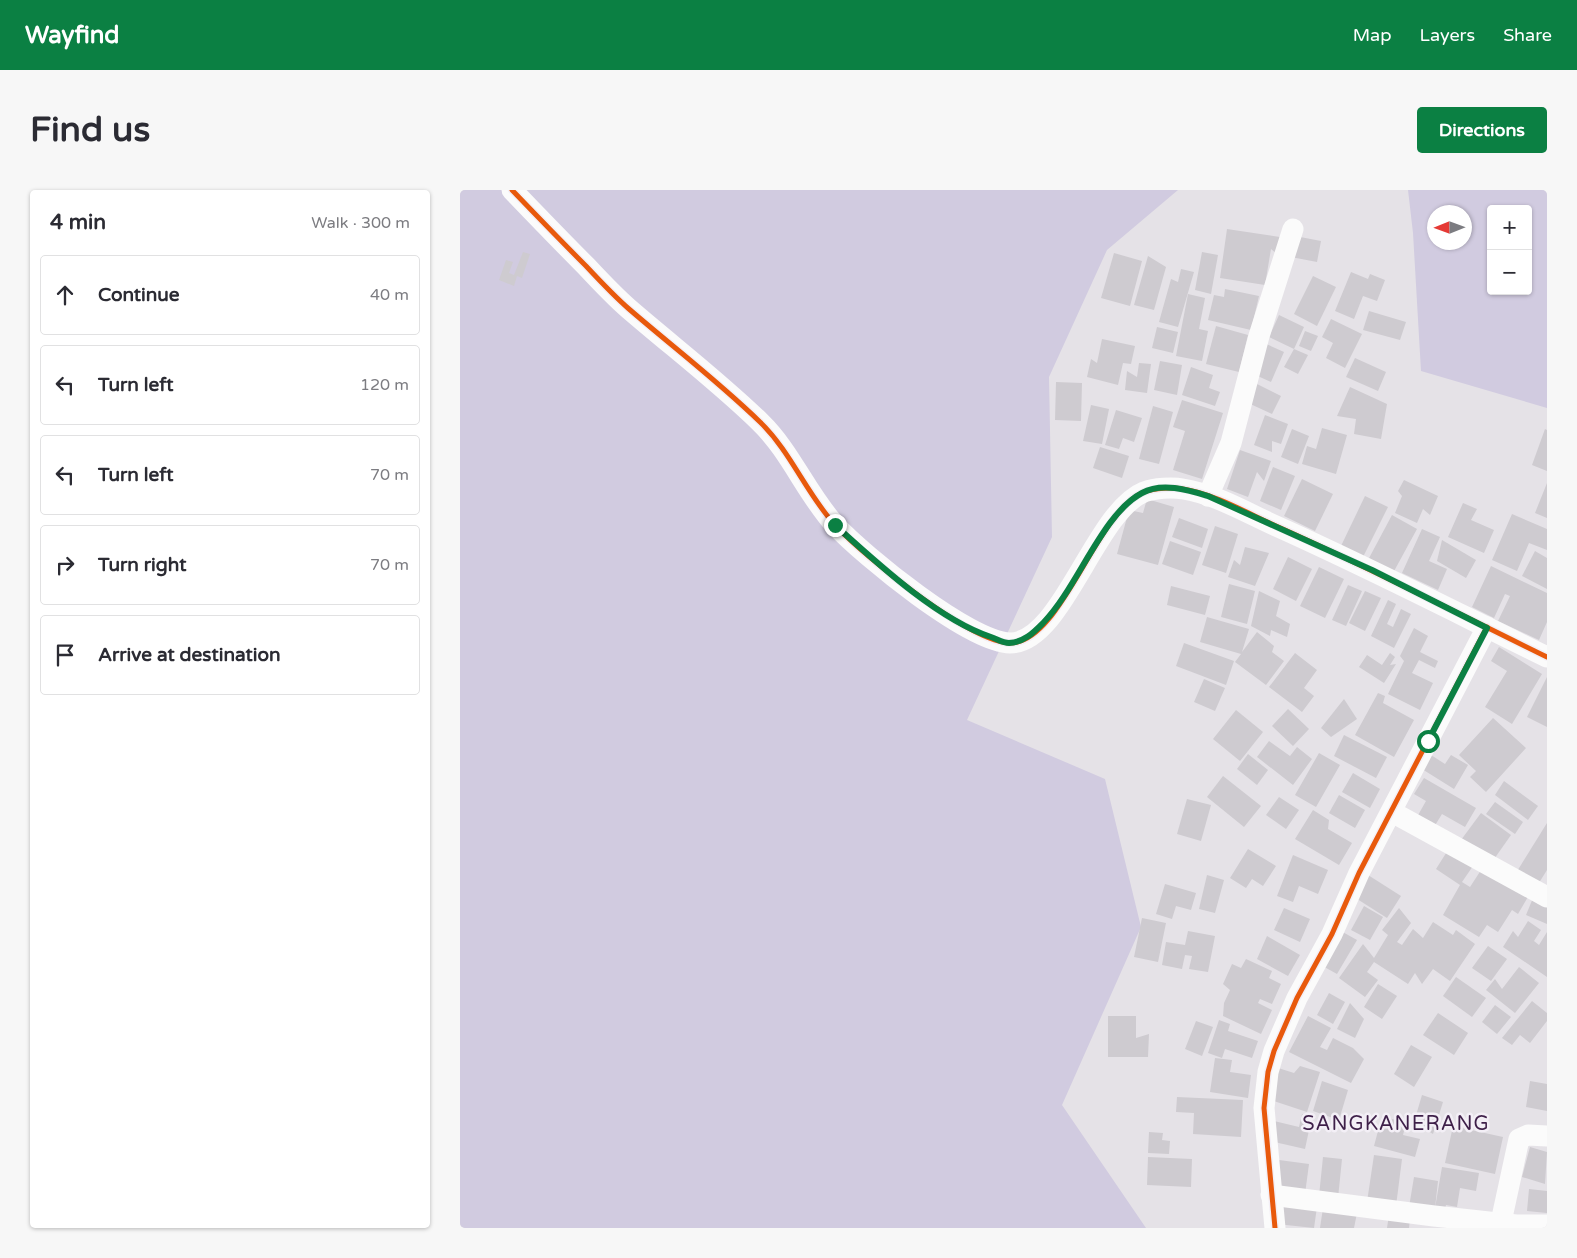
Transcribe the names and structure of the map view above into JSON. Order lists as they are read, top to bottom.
{
  "districts": ["SANGKANERANG"],
  "north": "left",
  "page": {
    "header": "Wayfind",
    "nav": ["Map", "Layers", "Share"],
    "buttons": "Directions",
    "title": "Find us",
    "heading": ["4 min", "Walk · 300 m"],
    "map_buttons": ["+", "−"],
    "list": [
      ["Continue", "40 m"],
      ["Turn left", "120 m"],
      ["Turn left", "70 m"],
      ["Turn right", "70 m"],
      "Arrive at destination"
    ]
  }
}
